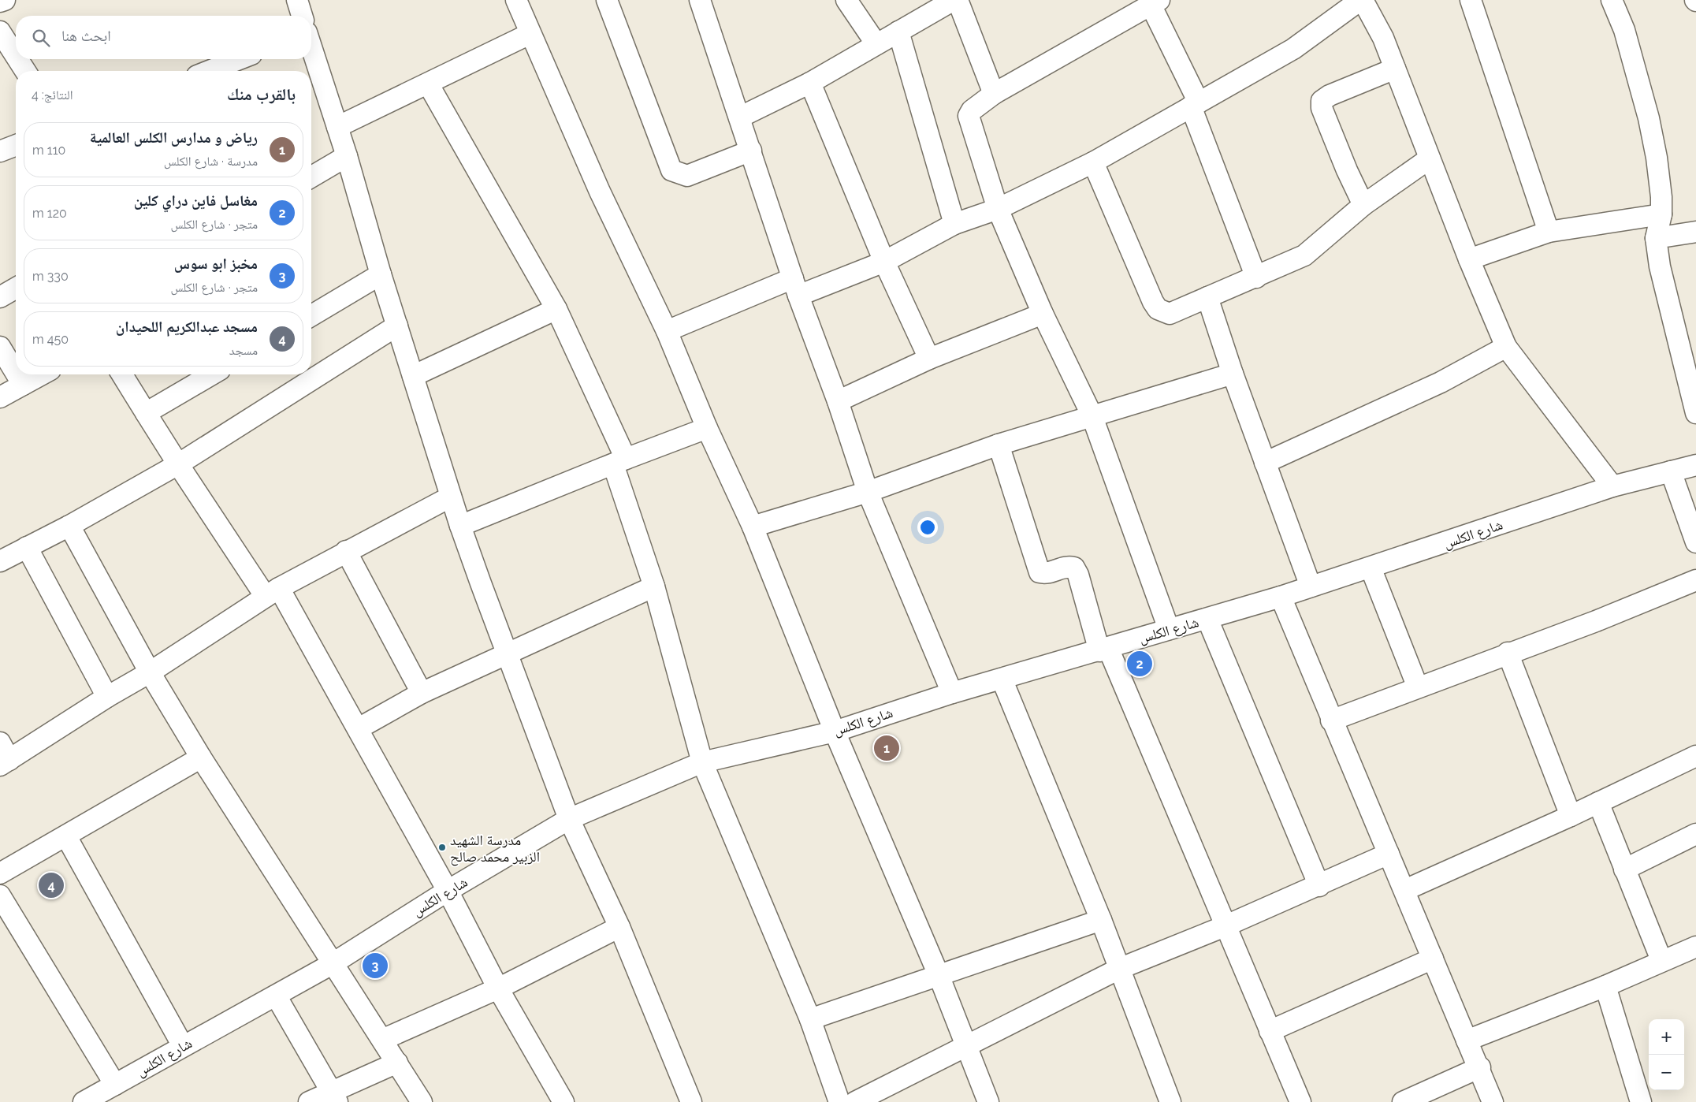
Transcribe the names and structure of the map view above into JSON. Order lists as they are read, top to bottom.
{
  "streets": {
    "street": ["شارع الكلس"]
  },
  "places": ["مدرسة الشهيد الزبير محمد صالح"],
  "page": {
    "search": "ابحث هنا",
    "heading": ["بالقرب منك", "النتائج: 4"],
    "list": [
      {
        "mark": "1",
        "name": "رياض و مدارس الكلس العالمية",
        "note": "مدرسة · شارع الكلس",
        "value": "110 m"
      },
      {
        "mark": "2",
        "name": "مغاسل فاين دراي كلين",
        "note": "متجر · شارع الكلس",
        "value": "120 m"
      },
      {
        "mark": "3",
        "name": "مخبز ابو سوس",
        "note": "متجر · شارع الكلس",
        "value": "330 m"
      },
      {
        "mark": "4",
        "name": "مسجد عبدالكريم اللحيدان",
        "note": "مسجد",
        "value": "450 m"
      }
    ],
    "pins": [
      "2",
      "1",
      "4",
      "3"
    ],
    "map_buttons": ["+", "−"]
  }
}
